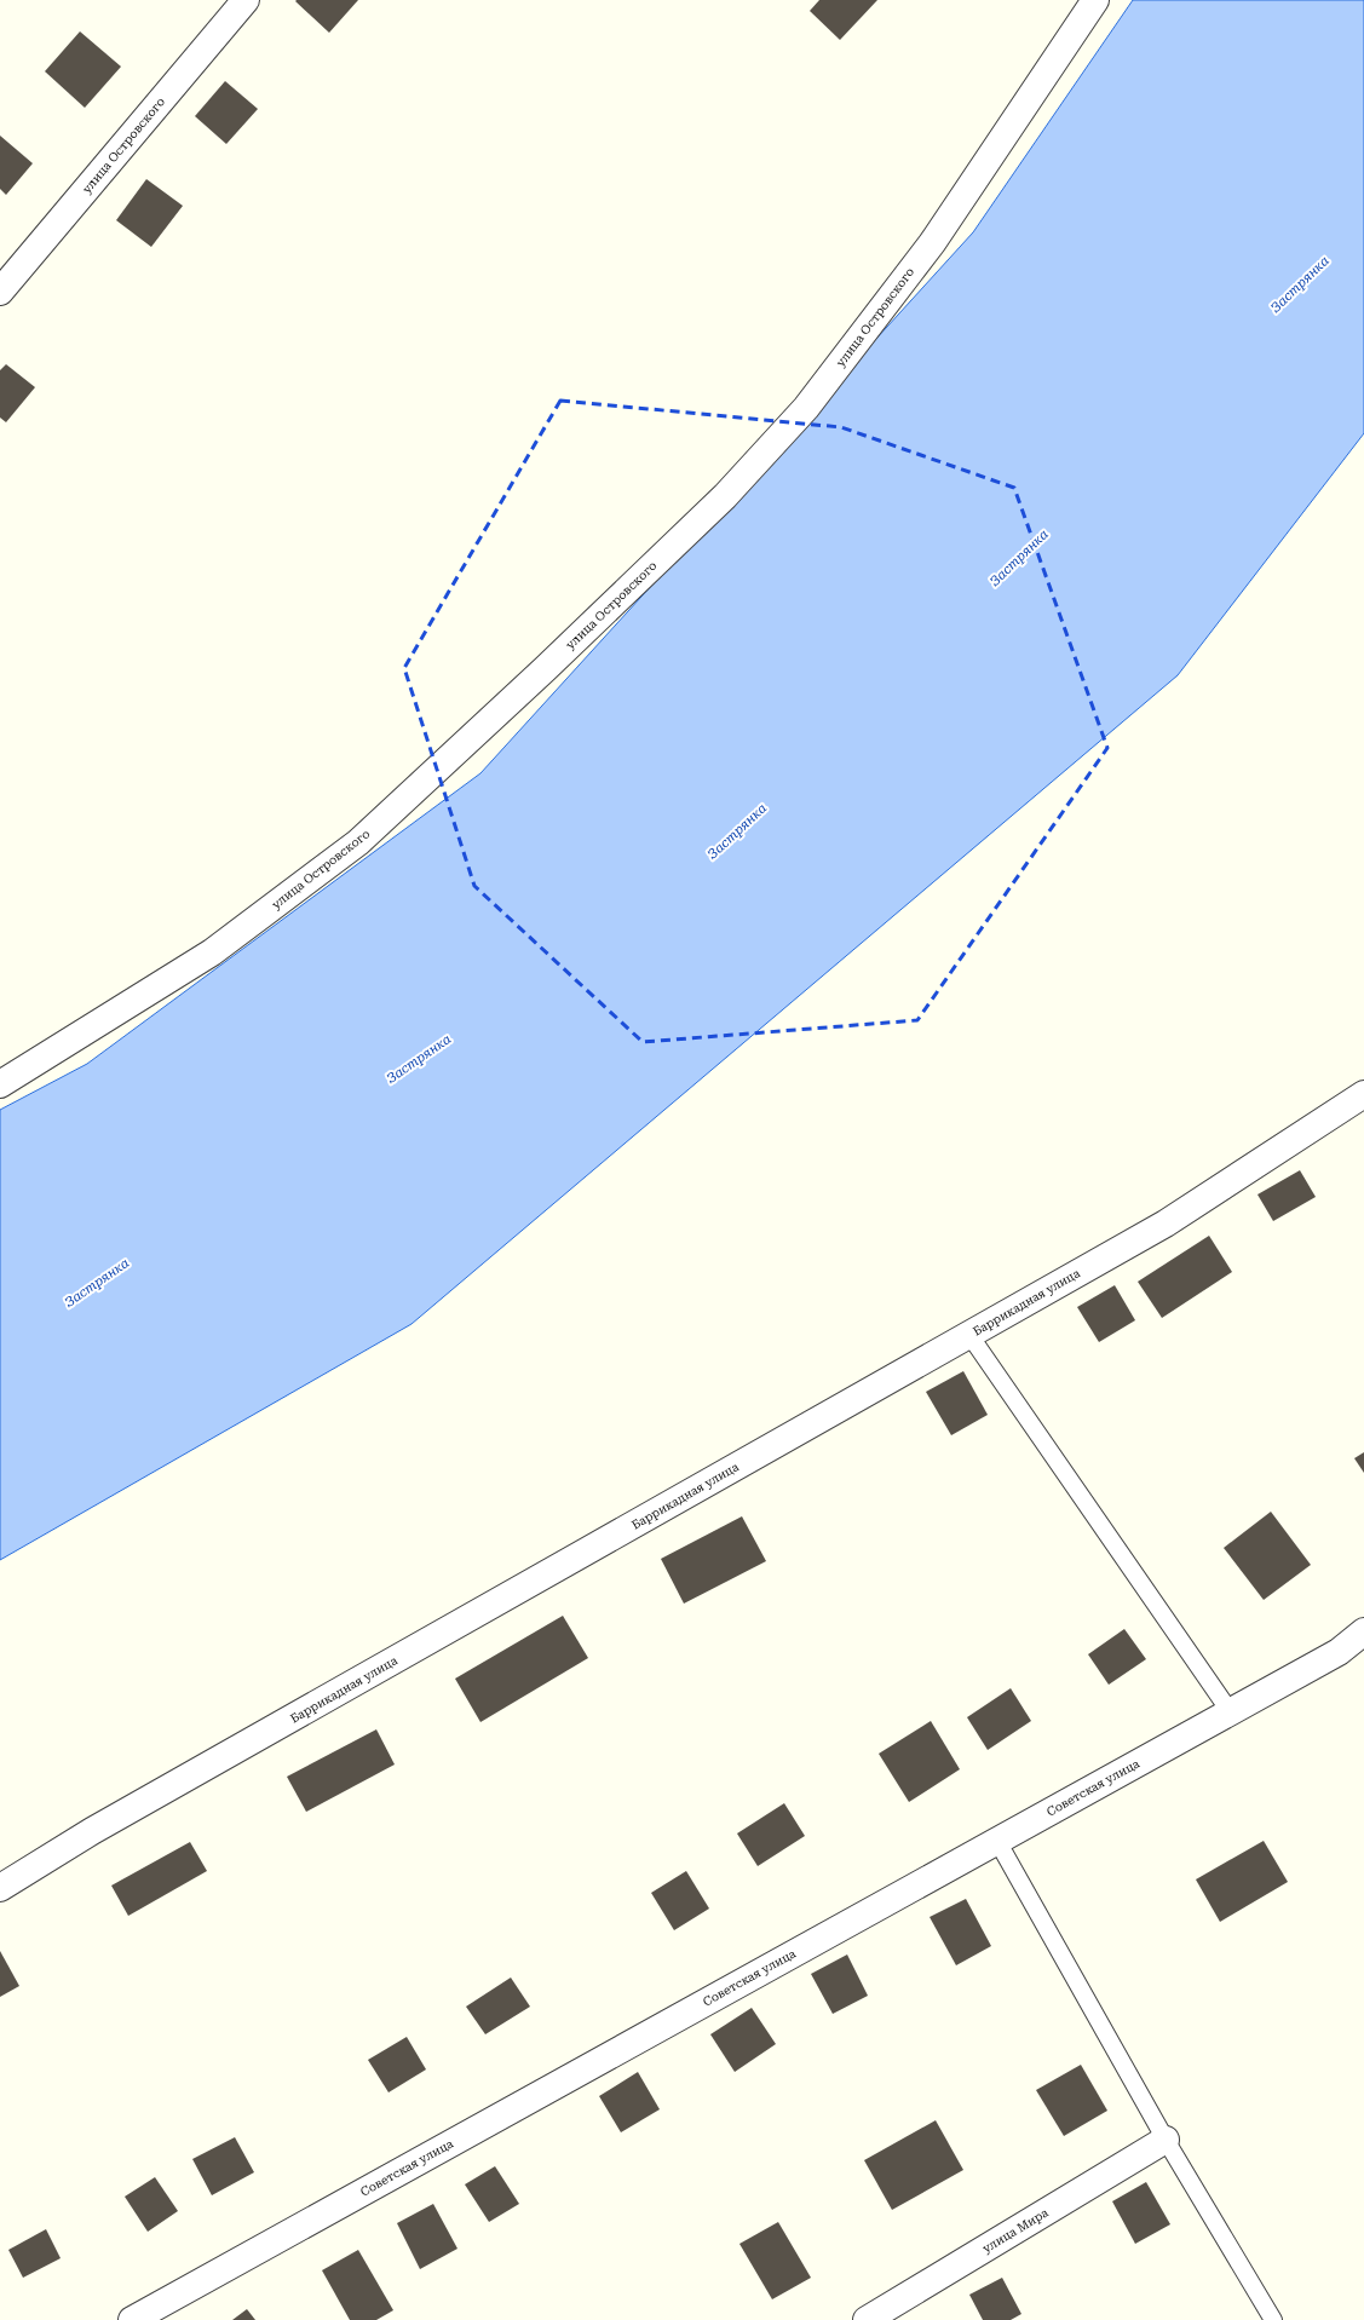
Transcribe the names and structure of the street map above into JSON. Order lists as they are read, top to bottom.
{
  "streets": {
    "street": [
      "улица Островского",
      "Баррикадная улица",
      "Советская улица",
      "улица Мира"
    ]
  },
  "water": ["Застрянка"]
}
